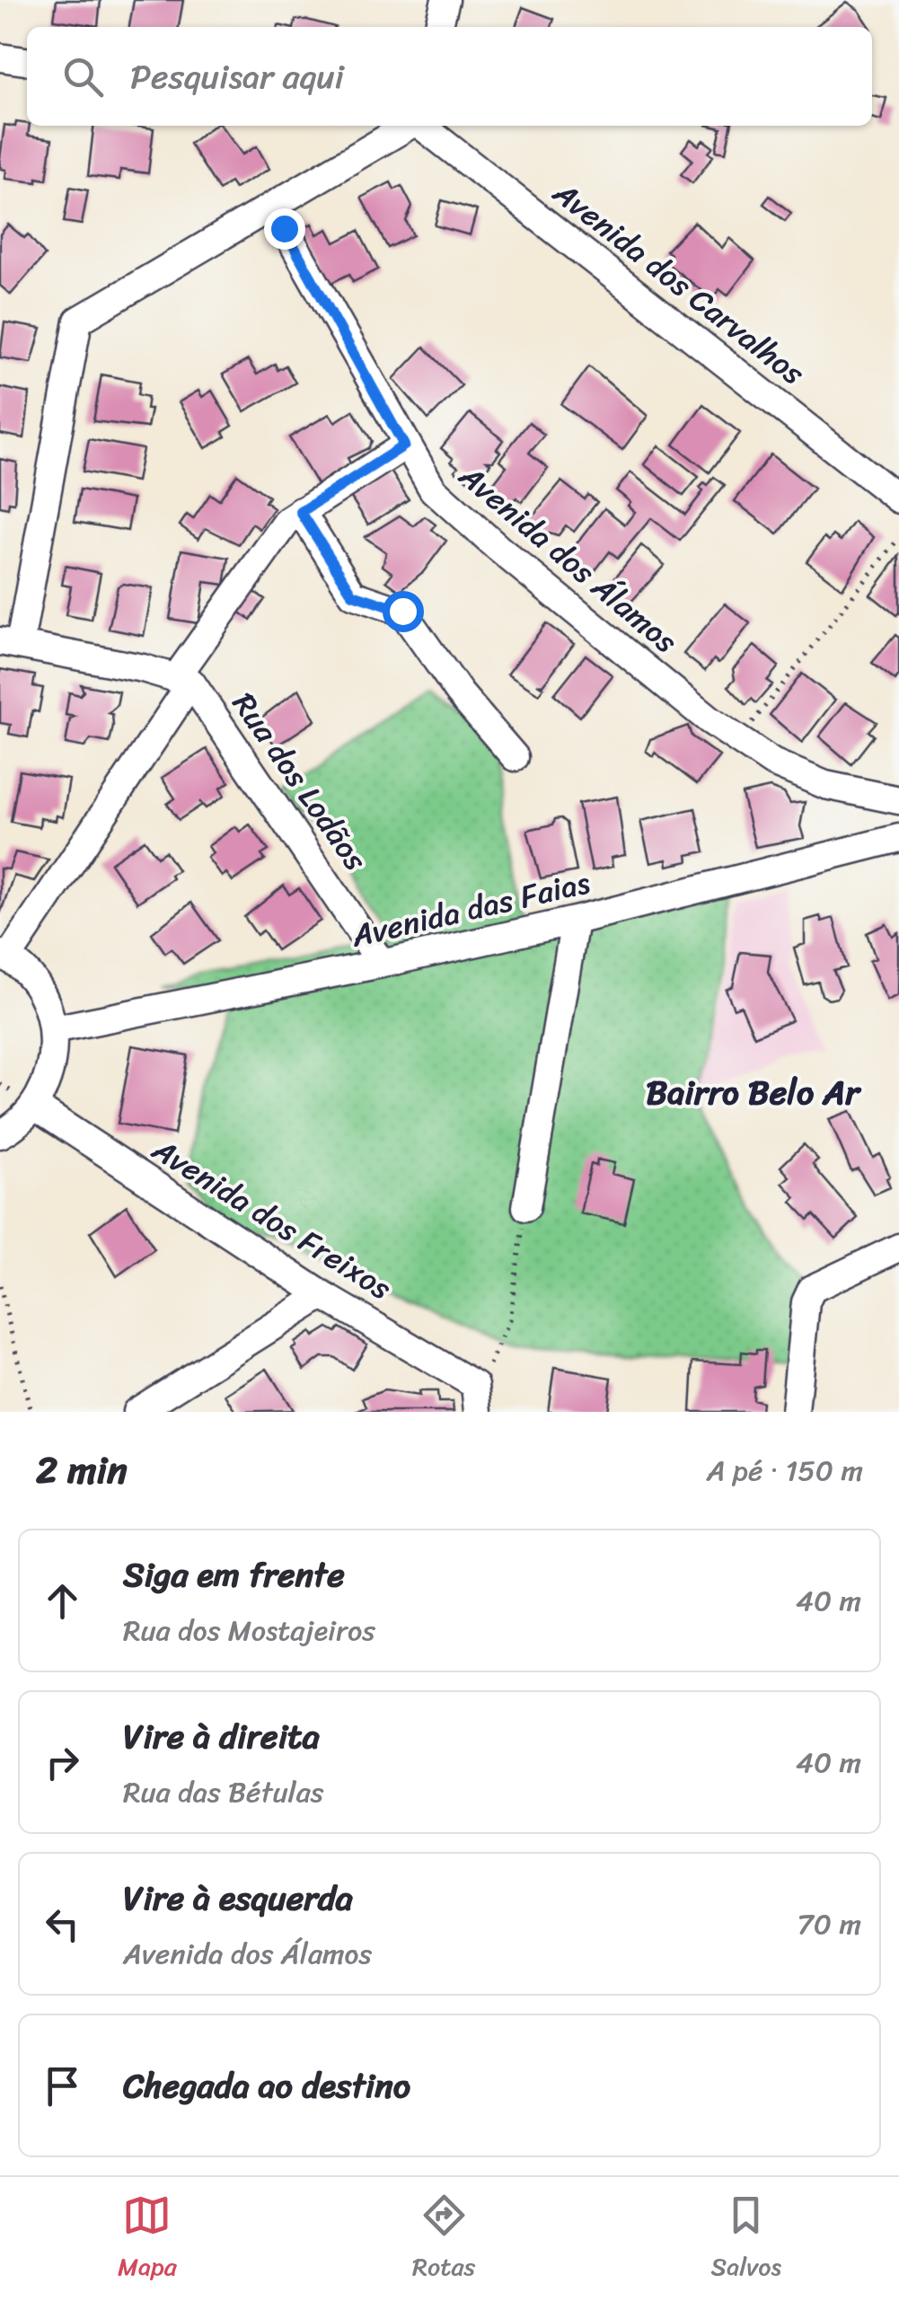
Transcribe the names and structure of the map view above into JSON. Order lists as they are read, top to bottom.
{
  "streets": {
    "street": [
      "Avenida dos Carvalhos",
      "Avenida dos Álamos",
      "Rua dos Lodãos",
      "Avenida das Faias",
      "Avenida dos Freixos"
    ]
  },
  "crossings": [
    ["Rua dos Lodãos", "Avenida das Faias"]
  ],
  "districts": ["Bairro Belo Ar"],
  "page": {
    "search": "Pesquisar aqui",
    "heading": ["2 min", "A pé · 150 m"],
    "list": [
      ["Siga em frente", "Rua dos Mostajeiros", "40 m"],
      ["Vire à direita", "Rua das Bétulas", "40 m"],
      ["Vire à esquerda", "Avenida dos Álamos", "70 m"],
      "Chegada ao destino"
    ],
    "nav": ["Mapa", "Rotas", "Salvos"]
  }
}
